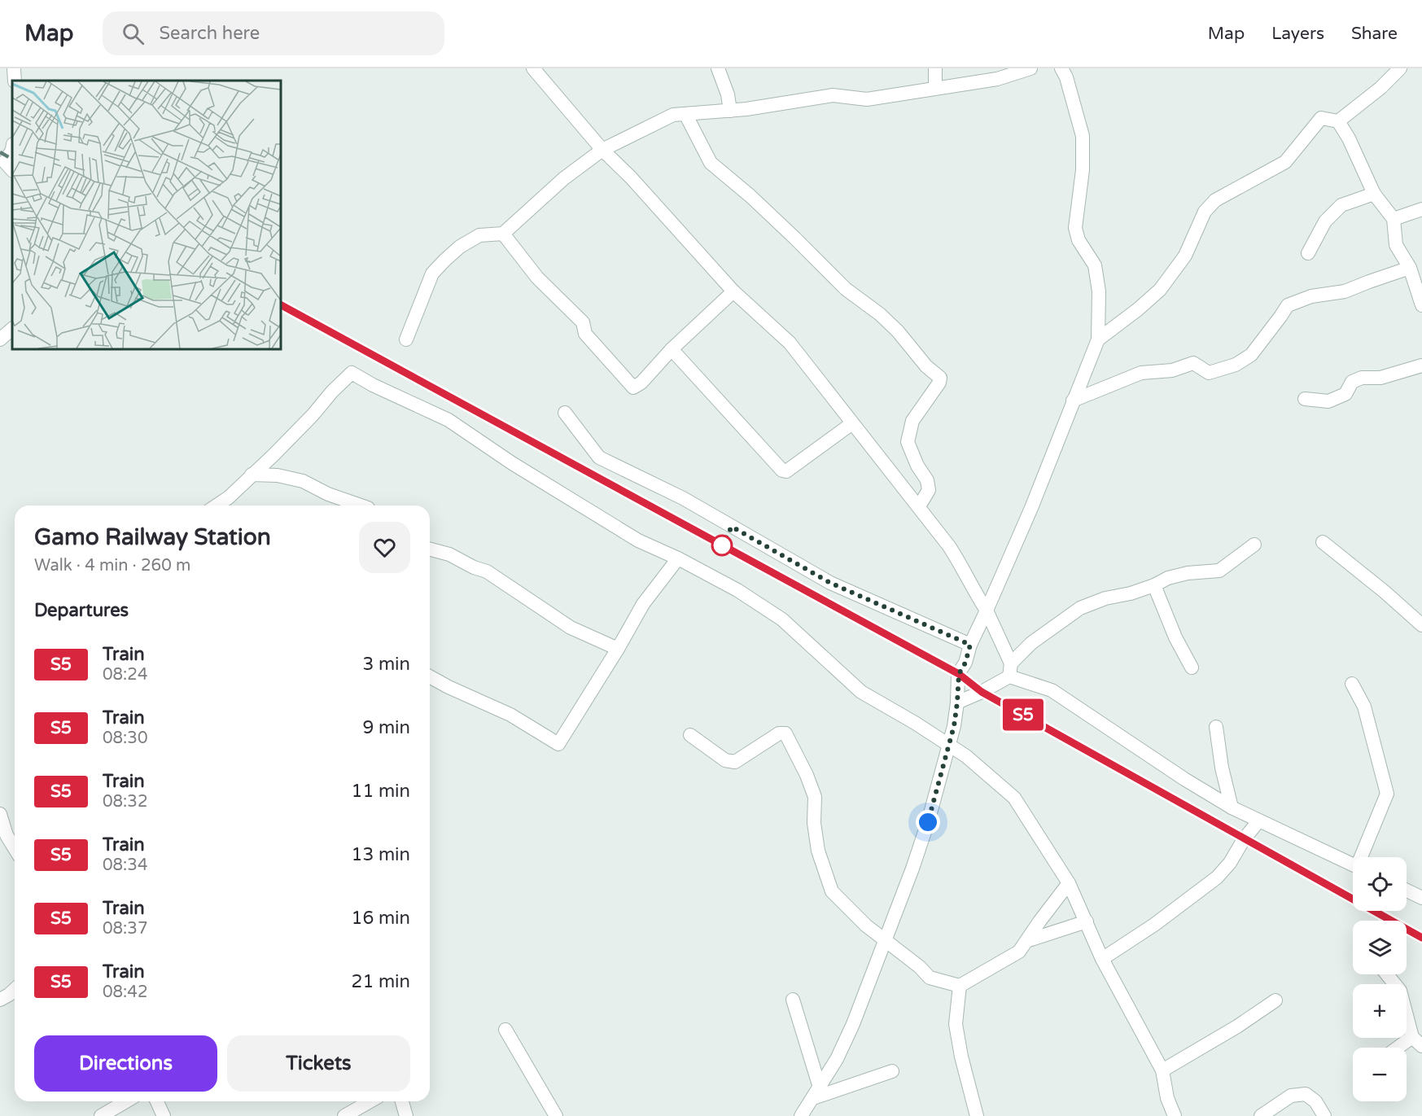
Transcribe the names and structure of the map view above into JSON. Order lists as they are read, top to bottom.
{
  "page": {
    "header": "Map",
    "search": "Search here",
    "nav": ["Map", "Layers", "Share"],
    "on_map": "S5",
    "heading": [
      ["Gamo Railway Station", "Walk · 4 min · 260 m"],
      "Departures"
    ],
    "list": [
      {
        "mark": "S5",
        "name": "Train",
        "note": "08:24",
        "value": "3 min"
      },
      {
        "mark": "S5",
        "name": "Train",
        "note": "08:30",
        "value": "9 min"
      },
      {
        "mark": "S5",
        "name": "Train",
        "note": "08:32",
        "value": "11 min"
      },
      {
        "mark": "S5",
        "name": "Train",
        "note": "08:34",
        "value": "13 min"
      },
      {
        "mark": "S5",
        "name": "Train",
        "note": "08:37",
        "value": "16 min"
      },
      {
        "mark": "S5",
        "name": "Train",
        "note": "08:42",
        "value": "21 min"
      }
    ],
    "map_buttons": ["+", "−"],
    "buttons": ["Directions", "Tickets"]
  }
}
